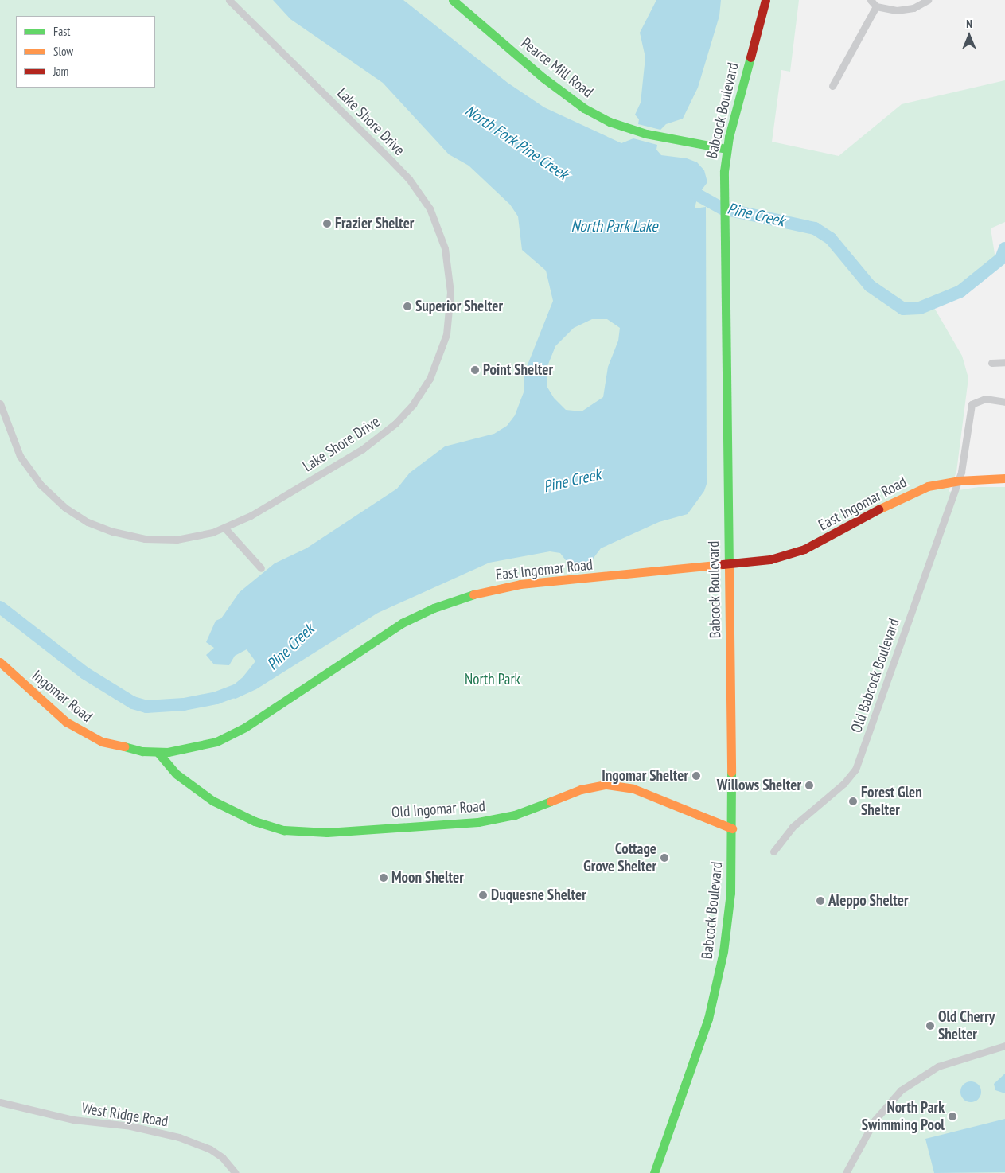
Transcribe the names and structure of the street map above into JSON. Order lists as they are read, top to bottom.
{
  "streets": {
    "main road": [
      "Pearce Mill Road",
      "Babcock Boulevard",
      "East Ingomar Road",
      "Ingomar Road",
      "Old Ingomar Road"
    ],
    "street": ["Lake Shore Drive", "Old Babcock Boulevard", "West Ridge Road"]
  },
  "crossings": [
    ["Pearce Mill Road", "Babcock Boulevard"],
    ["Babcock Boulevard", "East Ingomar Road"],
    ["Babcock Boulevard", "Old Ingomar Road"],
    ["East Ingomar Road", "Old Babcock Boulevard"],
    ["East Ingomar Road", "Ingomar Road"],
    ["East Ingomar Road", "Old Ingomar Road"],
    ["Ingomar Road", "Old Ingomar Road"]
  ],
  "water": ["North Fork Pine Creek", "Pine Creek", "North Park Lake"],
  "parks": ["North Park"],
  "places": [
    "Frazier Shelter",
    "Superior Shelter",
    "Point Shelter",
    "Ingomar Shelter",
    "Willows Shelter",
    "Forest Glen Shelter",
    "Cottage Grove Shelter",
    "Moon Shelter",
    "Duquesne Shelter",
    "Aleppo Shelter",
    "Old Cherry Shelter",
    "North Park Swimming Pool"
  ],
  "legend": ["Fast", "Slow", "Jam"],
  "north": "top"
}
